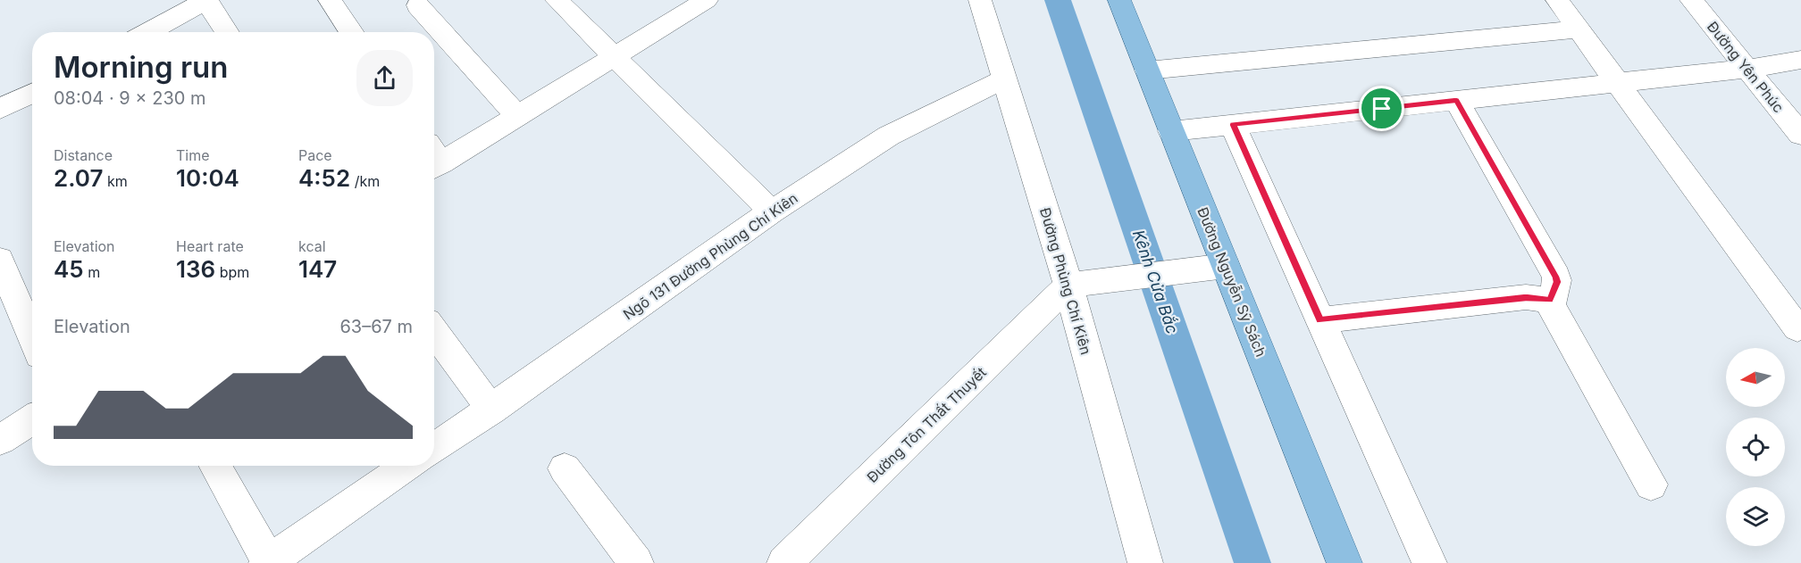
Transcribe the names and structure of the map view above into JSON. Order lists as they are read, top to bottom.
{
  "streets": {
    "main road": ["Đường Nguyễn Sỹ Sách"],
    "street": [
      "Đường Yên Phúc",
      "Ngõ 131 Đường Phùng Chí Kiên",
      "Đường Phùng Chí Kiên",
      "Đường Tôn Thất Thuyết"
    ]
  },
  "crossings": [
    ["Ngõ 131 Đường Phùng Chí Kiên", "Đường Phùng Chí Kiên"],
    ["Đường Phùng Chí Kiên", "Đường Tôn Thất Thuyết"]
  ],
  "water": ["Kênh Cửa Bắc"],
  "north": "left",
  "page": {
    "heading": ["Morning run", "08:04 · 9 × 230 m"],
    "stats": [
      ["Distance", "2.07 km"],
      ["Time", "10:04"],
      ["Pace", "4:52 /km"],
      ["Elevation", "45 m"],
      ["Heart rate", "136 bpm"],
      ["kcal", "147"]
    ],
    "chart": ["Elevation", "63–67 m"]
  }
}
